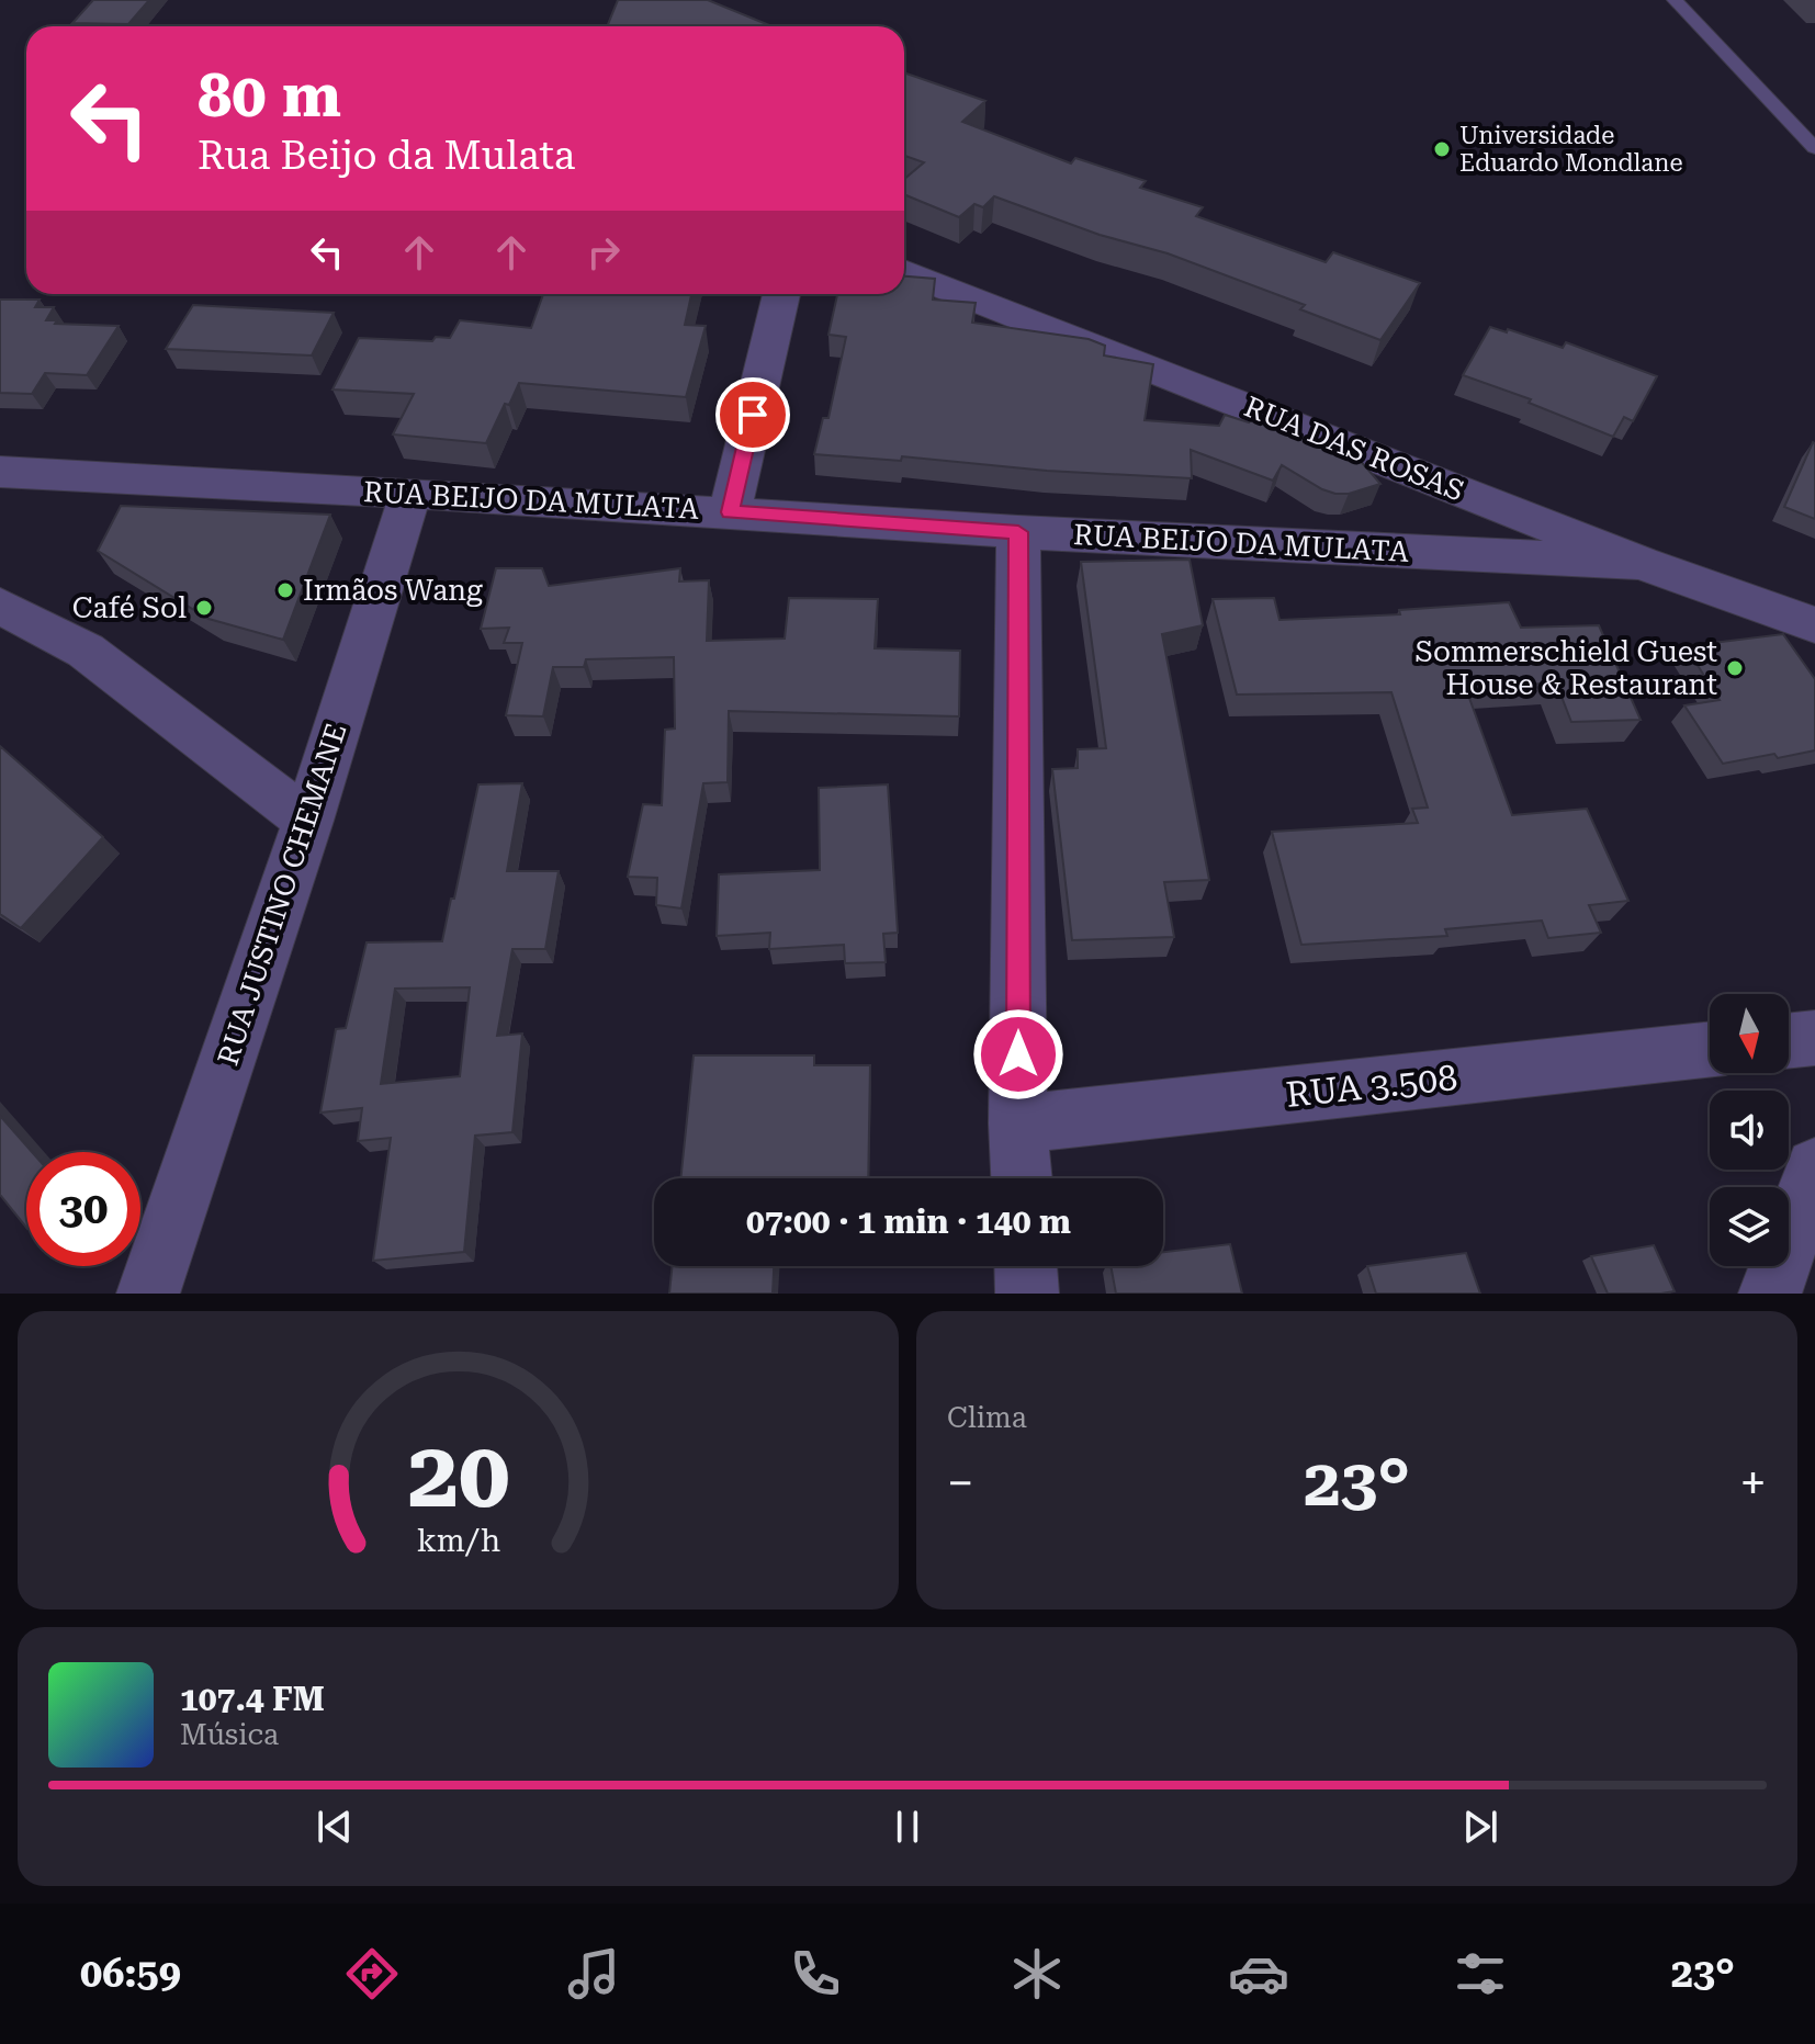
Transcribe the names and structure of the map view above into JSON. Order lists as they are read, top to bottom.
{
  "streets": {
    "street": [
      "RUA DAS ROSAS",
      "RUA BEIJO DA MULATA",
      "RUA JUSTINO CHEMANE",
      "RUA 3.508"
    ]
  },
  "crossings": [
    ["RUA DAS ROSAS", "RUA BEIJO DA MULATA"],
    ["RUA BEIJO DA MULATA", "RUA JUSTINO CHEMANE"]
  ],
  "places": [
    "Universidade Eduardo Mondlane",
    "Irmãos Wang",
    "Café Sol",
    "Sommerschield Guest House & Restaurant"
  ],
  "north": "bottom",
  "page": {
    "turn": ["80 m", "Rua Beijo da Mulata"],
    "limit": "30",
    "trip": "07:00 · 1 min · 140 m",
    "tile": "Clima",
    "heat": ["−", "23°", "+"],
    "song": ["107.4 FM", "Música"],
    "tabs": ["06:59", "23°"],
    "gauge": ["20", "km/h"]
  }
}
